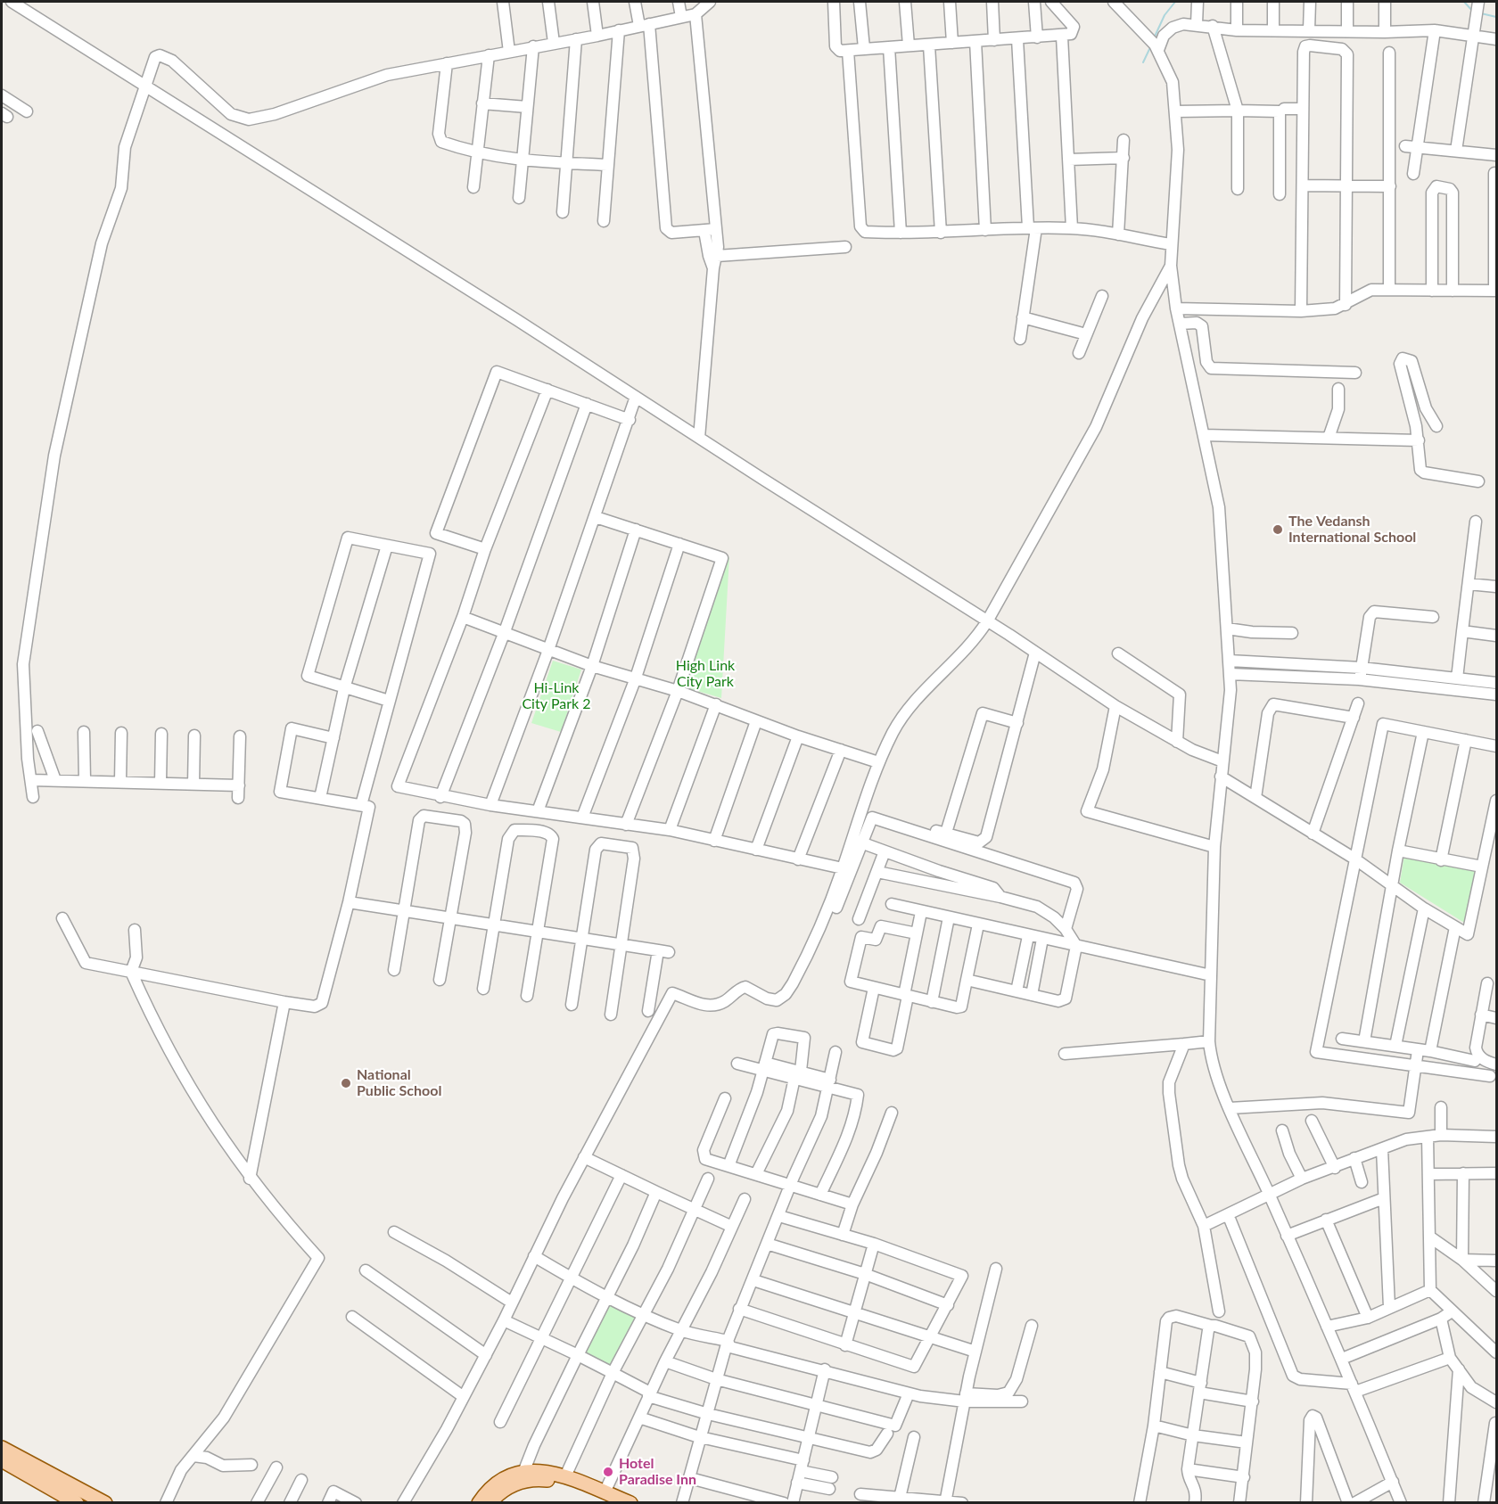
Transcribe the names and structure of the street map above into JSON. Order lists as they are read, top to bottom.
{
  "parks": ["High Link City Park", "Hi-Link City Park 2"],
  "places": ["The Vedansh International School", "National Public School", "Hotel Paradise Inn"]
}
